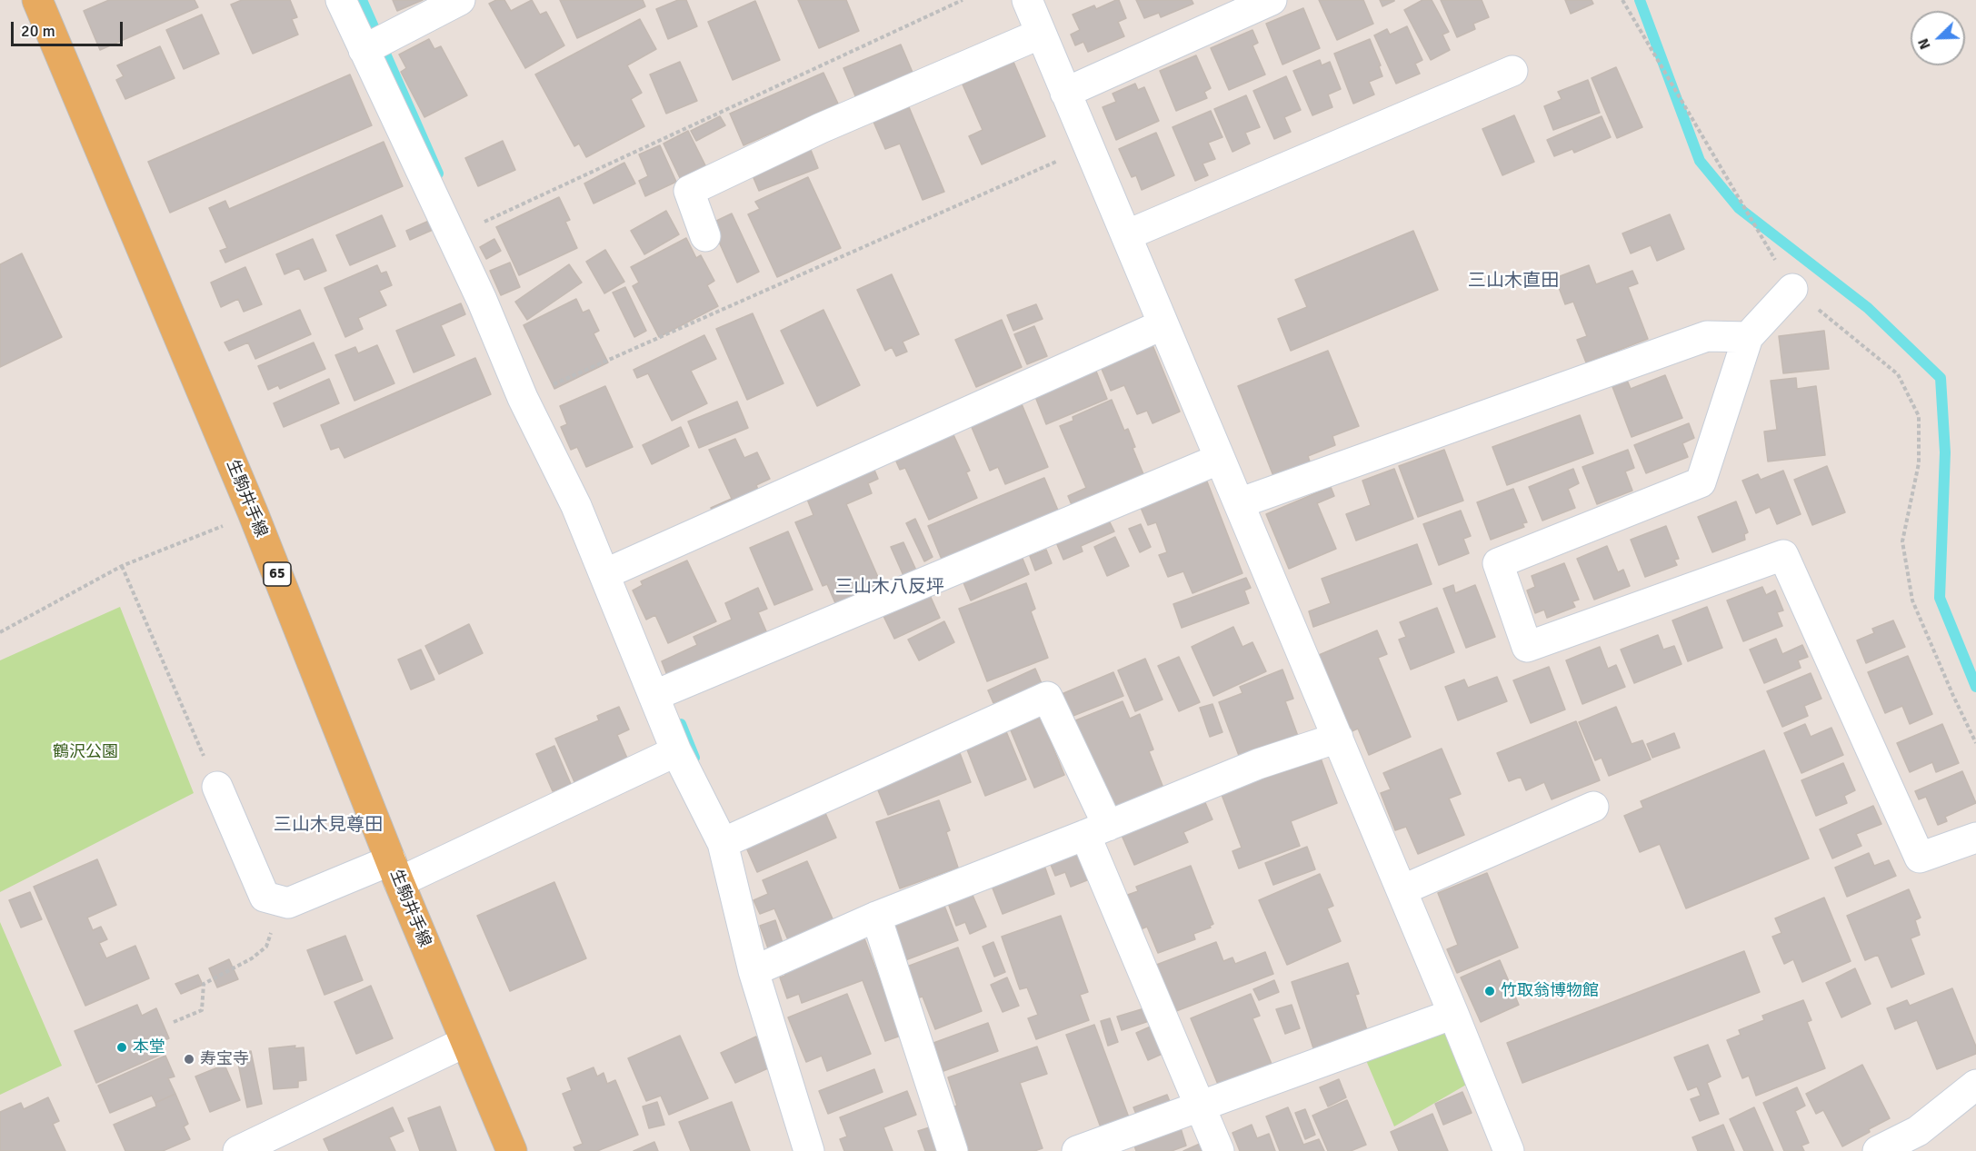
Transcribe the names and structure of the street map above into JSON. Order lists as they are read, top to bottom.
{
  "streets": {
    "main road": ["生駒井手線", "65"]
  },
  "districts": ["三山木直田", "三山木八反坪", "三山木見尊田"],
  "parks": ["鶴沢公園"],
  "places": ["竹取翁博物館", "本堂", "寿宝寺"],
  "scale_bar": "20 m",
  "north": "bottom left"
}
